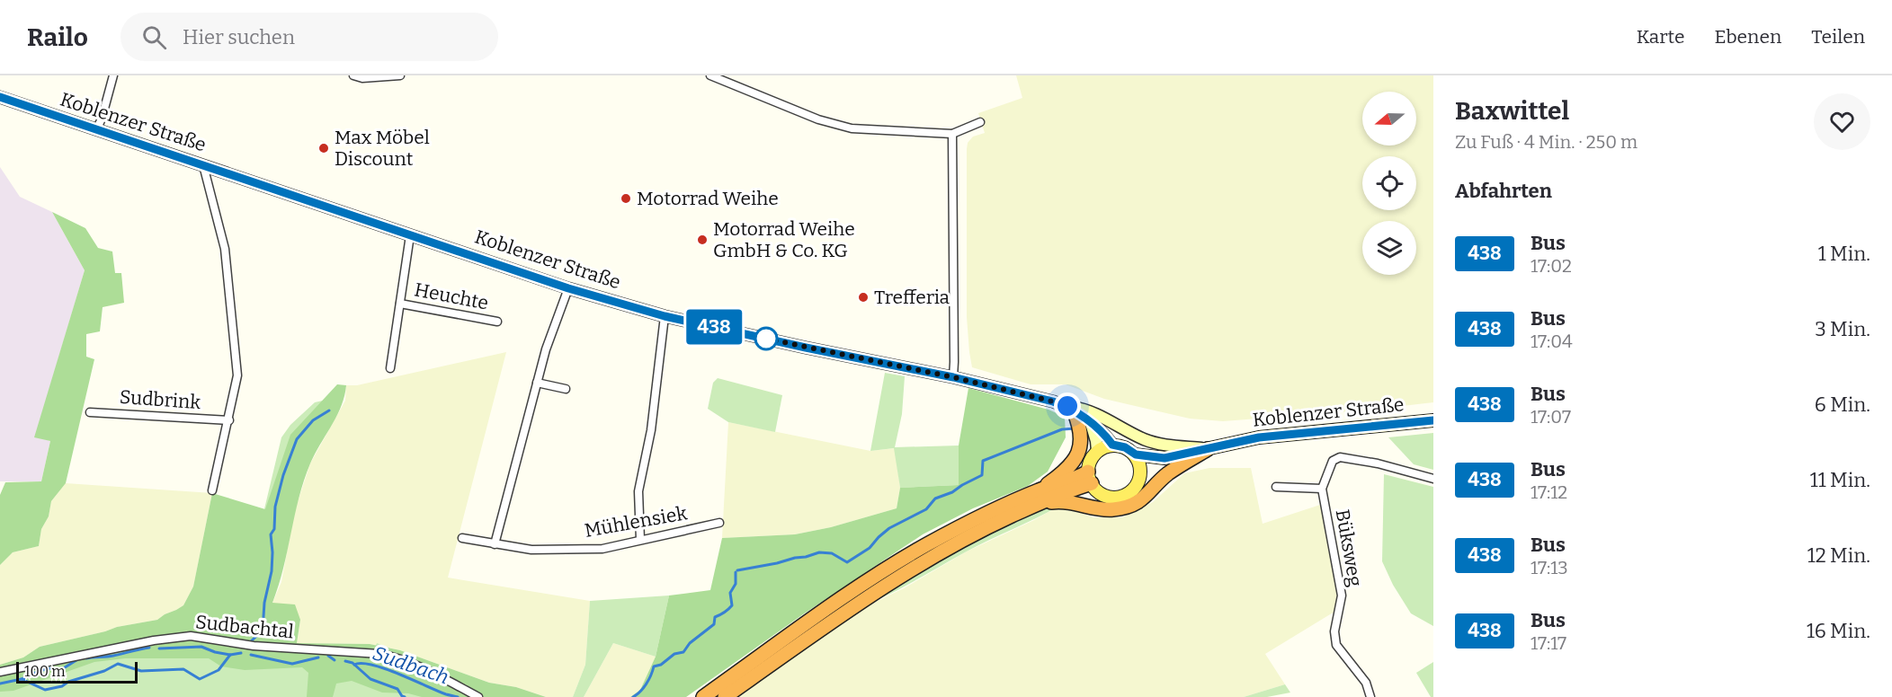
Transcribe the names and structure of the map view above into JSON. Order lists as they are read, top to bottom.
{
  "streets": {
    "main road": ["Koblenzer Straße"],
    "street": [
      "Heuchte",
      "Sudbrink",
      "Mühlensiek",
      "Büksweg",
      "Sudbachtal"
    ]
  },
  "crossings": [
    ["Koblenzer Straße", "Heuchte"]
  ],
  "water": ["Sudbach"],
  "places": [
    "Max Möbel Discount",
    "Motorrad Weihe",
    "Motorrad Weihe GmbH & Co. KG",
    "Trefferia"
  ],
  "lines": ["bus line 438"],
  "scale_bar": "100 m",
  "north": "left",
  "page": {
    "header": "Railo",
    "search": "Hier suchen",
    "nav": ["Karte", "Ebenen", "Teilen"],
    "on_map": "438",
    "heading": [
      ["Baxwittel", "Zu Fuß · 4 Min. · 250 m"],
      "Abfahrten"
    ],
    "list": [
      {
        "mark": "438",
        "name": "Bus",
        "note": "17:02",
        "value": "1 Min."
      },
      {
        "mark": "438",
        "name": "Bus",
        "note": "17:04",
        "value": "3 Min."
      },
      {
        "mark": "438",
        "name": "Bus",
        "note": "17:07",
        "value": "6 Min."
      },
      {
        "mark": "438",
        "name": "Bus",
        "note": "17:12",
        "value": "11 Min."
      },
      {
        "mark": "438",
        "name": "Bus",
        "note": "17:13",
        "value": "12 Min."
      },
      {
        "mark": "438",
        "name": "Bus",
        "note": "17:17",
        "value": "16 Min."
      }
    ],
    "scale": "100 m"
  }
}
